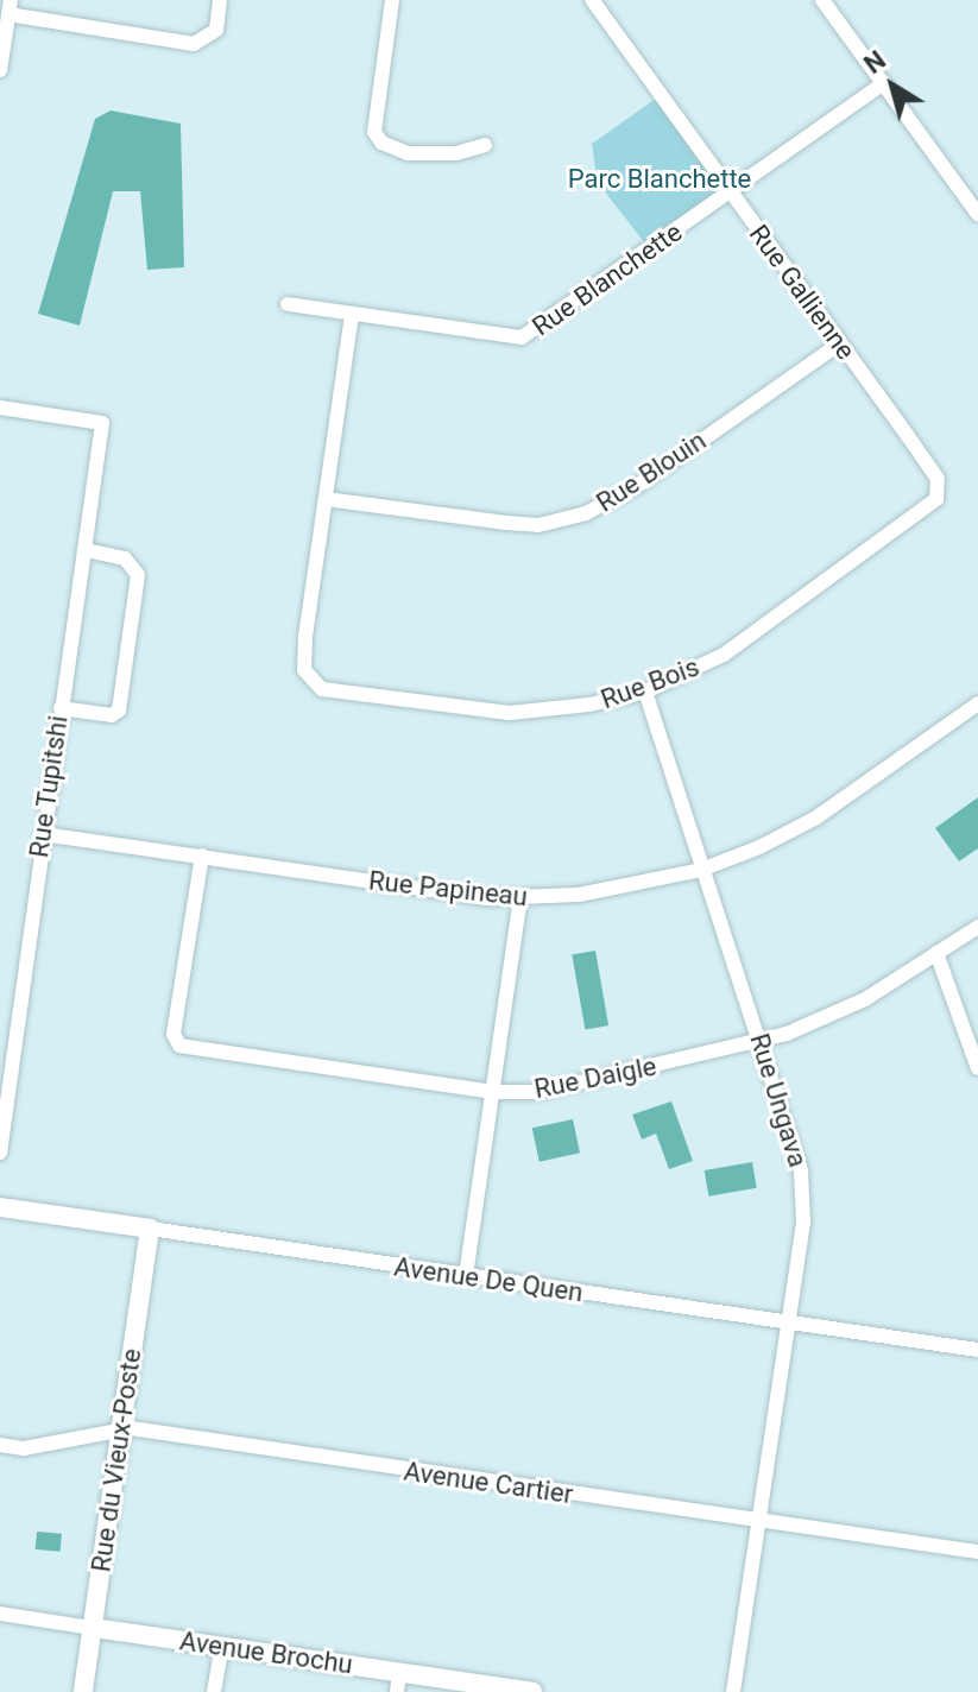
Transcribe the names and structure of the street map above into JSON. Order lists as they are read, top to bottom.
{
  "streets": {
    "street": [
      "Rue Blanchette",
      "Rue Gallienne",
      "Rue Blouin",
      "Rue Bois",
      "Rue Tupitshi",
      "Rue Papineau",
      "Rue Daigle",
      "Rue Ungava",
      "Avenue De Quen",
      "Rue du Vieux-Poste",
      "Avenue Cartier",
      "Avenue Brochu"
    ]
  },
  "crossings": [
    ["Rue Blanchette", "Rue Gallienne"],
    ["Rue Gallienne", "Rue Blouin"],
    ["Rue Gallienne", "Rue Bois"],
    ["Rue Blouin", "Rue Bois"],
    ["Rue Bois", "Rue Ungava"],
    ["Rue Tupitshi", "Rue Papineau"],
    ["Rue Papineau", "Rue Daigle"],
    ["Rue Papineau", "Rue Ungava"],
    ["Rue Daigle", "Rue Ungava"],
    ["Rue Ungava", "Avenue De Quen"],
    ["Rue Ungava", "Avenue Cartier"],
    ["Avenue De Quen", "Rue du Vieux-Poste"],
    ["Rue du Vieux-Poste", "Avenue Cartier"],
    ["Rue du Vieux-Poste", "Avenue Brochu"]
  ],
  "parks": ["Parc Blanchette"],
  "north": "top left"
}
